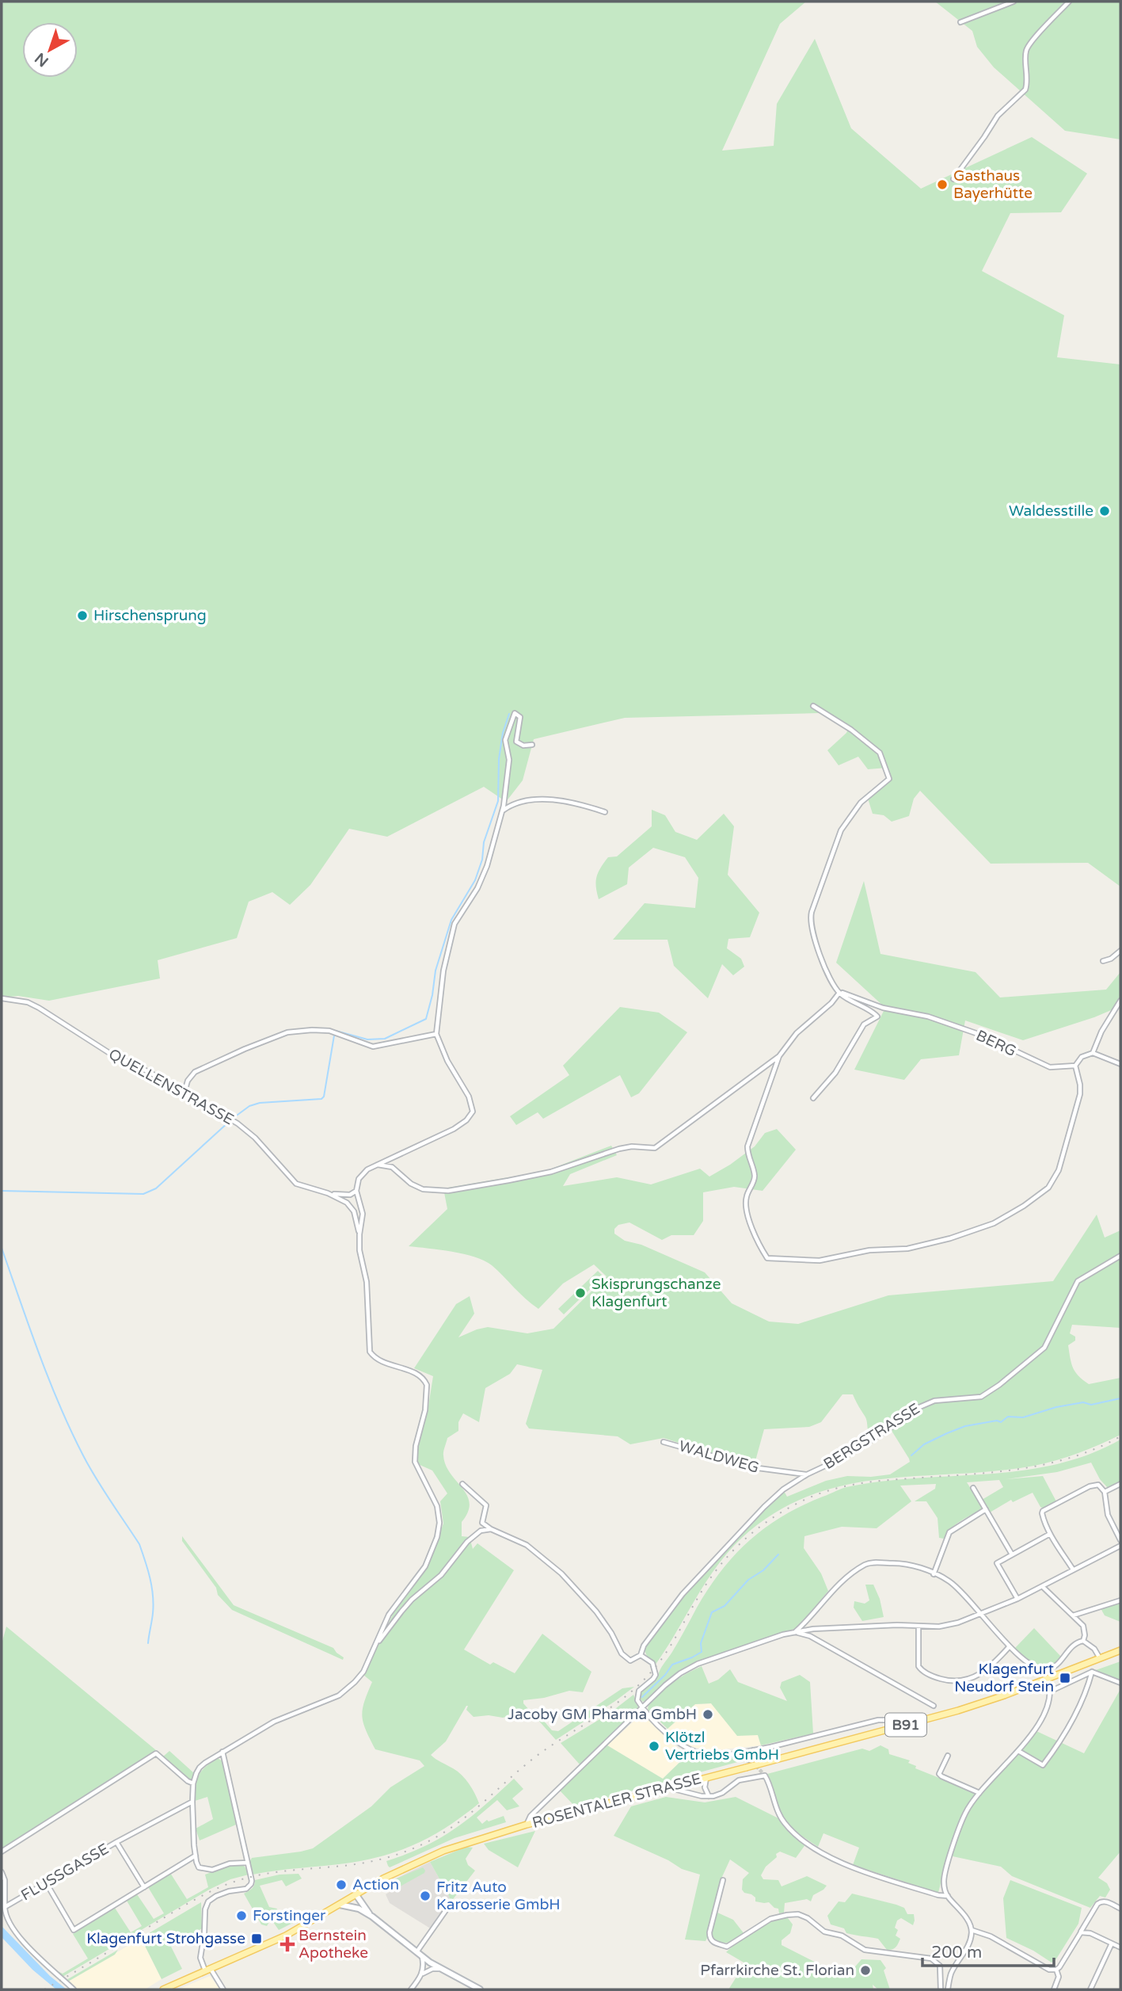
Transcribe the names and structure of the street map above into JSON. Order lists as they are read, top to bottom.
{
  "streets": {
    "main road": ["B91", "ROSENTALER STRASSE"],
    "street": [
      "BERG",
      "QUELLENSTRASSE",
      "BERGSTRASSE",
      "WALDWEG",
      "FLUSSGASSE"
    ]
  },
  "crossings": [
    ["BERGSTRASSE", "WALDWEG"]
  ],
  "places": {
    "other": [
      "Gasthaus Bayerhütte",
      "Waldesstille",
      "Hirschensprung",
      "Skisprungschanze Klagenfurt",
      "Jacoby GM Pharma GmbH",
      "Klötzl Vertriebs GmbH",
      "Action",
      "Fritz Auto Karosserie GmbH",
      "Forstinger",
      "Pfarrkirche St. Florian"
    ],
    "transit": ["Klagenfurt Neudorf Stein", "Klagenfurt Strohgasse"],
    "health": ["Bernstein Apotheke"]
  },
  "scale_bar": "200 m",
  "north": "bottom left"
}
